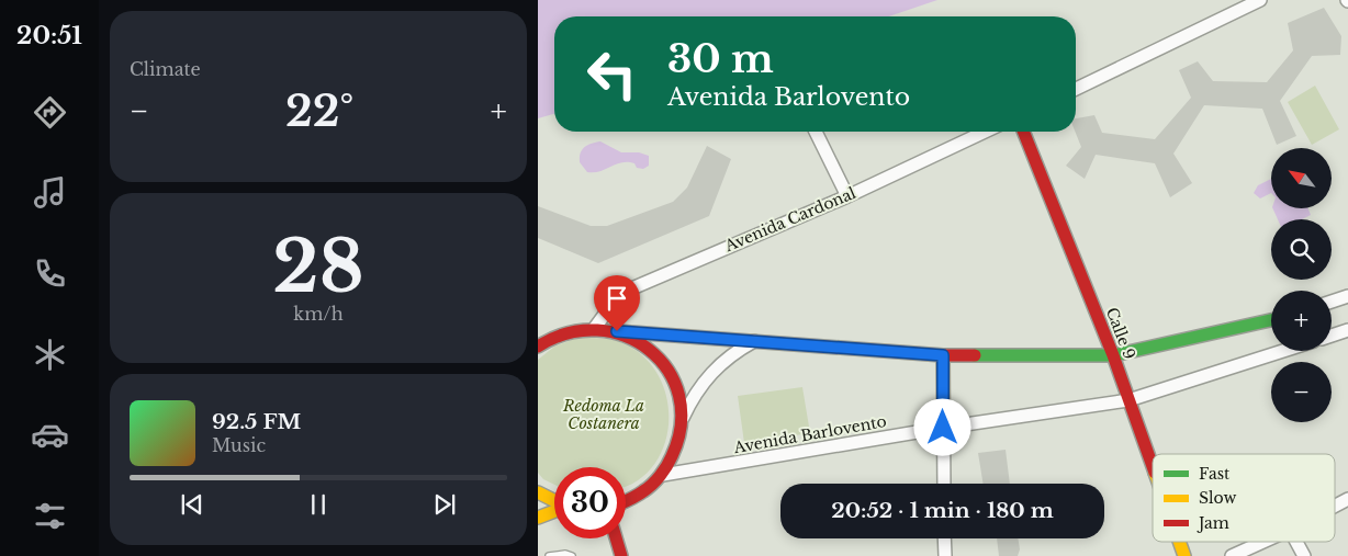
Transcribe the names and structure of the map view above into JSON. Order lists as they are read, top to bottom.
{
  "streets": {
    "street": ["Avenida Cardonal", "Calle 9", "Avenida Barlovento"]
  },
  "crossings": [
    ["Calle 9", "Avenida Barlovento"]
  ],
  "parks": ["Redoma La Costanera"],
  "legend": ["Fast", "Slow", "Jam"],
  "north": "top left",
  "page": {
    "tabs": "20:51",
    "tile": [
      "Climate",
      ["28", "km/h"]
    ],
    "turn": ["30 m", "Avenida Barlovento"],
    "heat": ["−", "22°", "+"],
    "map_buttons": ["+", "−"],
    "song": ["92.5 FM", "Music"],
    "limit": "30",
    "trip": "20:52 · 1 min · 180 m"
  }
}
